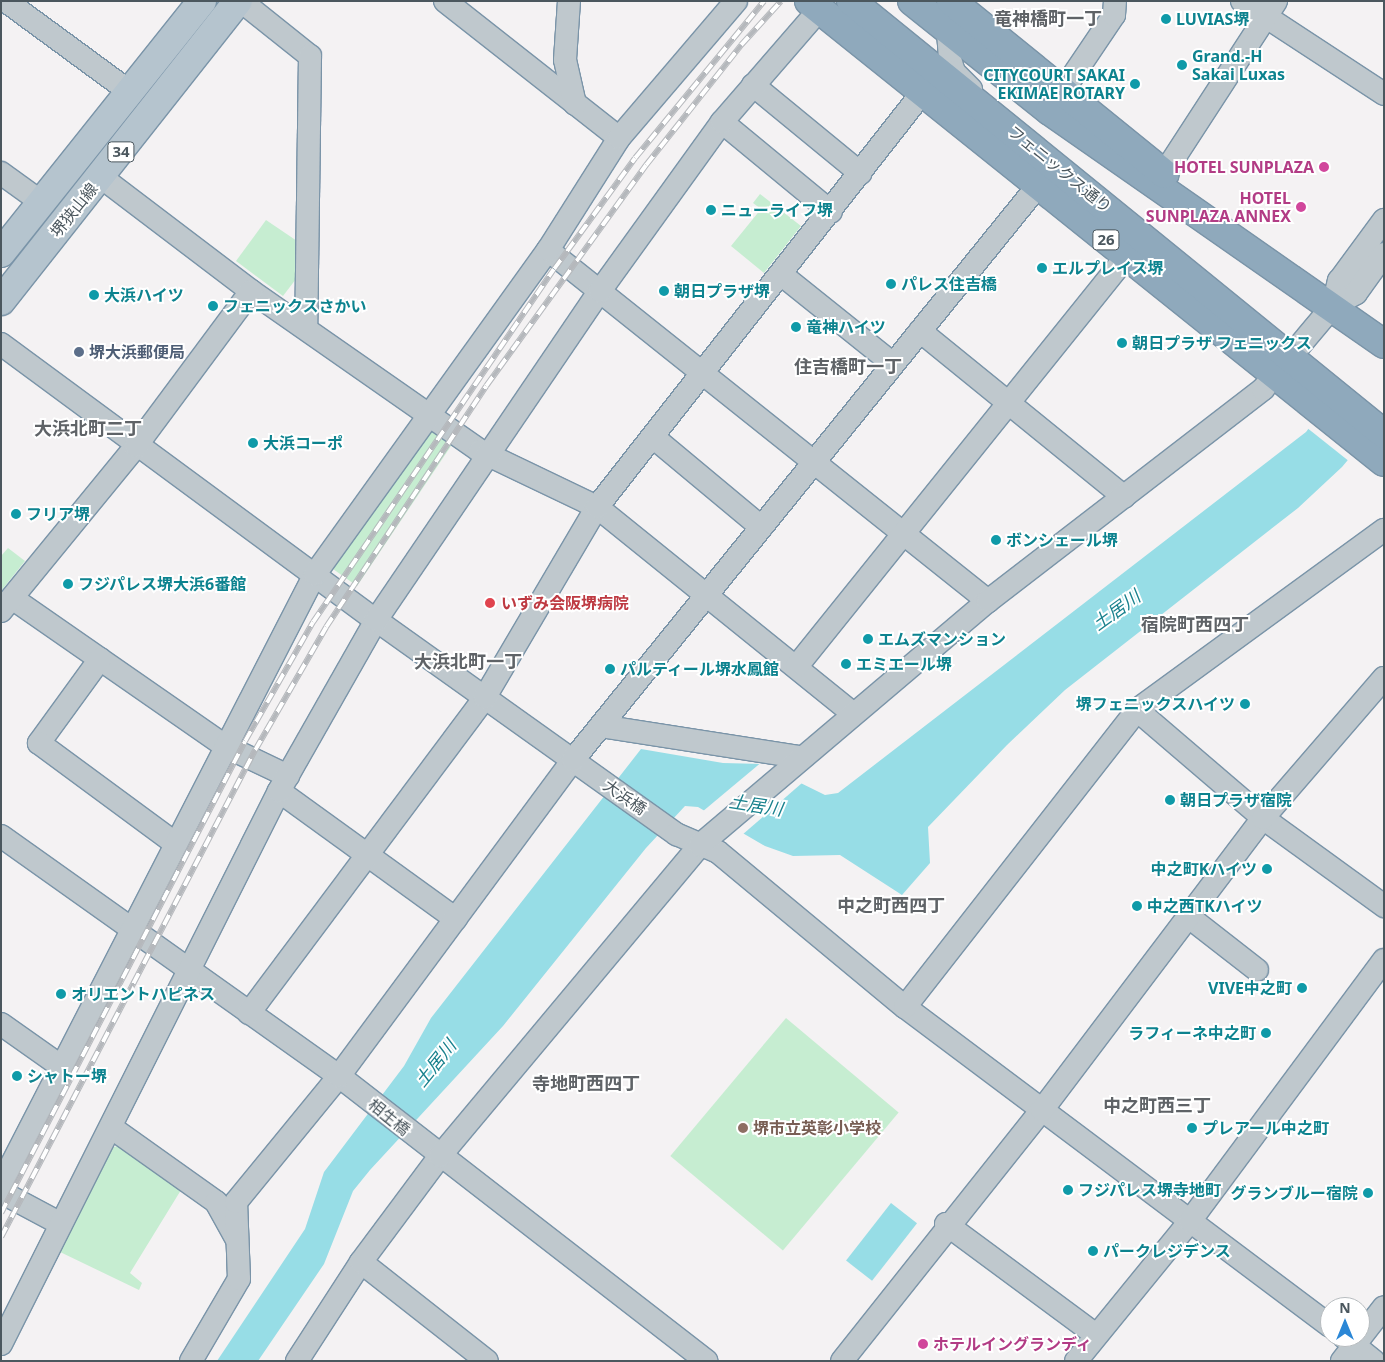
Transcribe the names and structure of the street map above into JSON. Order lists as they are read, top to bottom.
{
  "streets": {
    "highway": ["フェニックス通り", "26"],
    "main road": ["34", "堺狭山線"],
    "street": ["大浜橋", "相生橋"]
  },
  "crossings": [
    ["フェニックス通り", "26"]
  ],
  "districts": [
    "竜神橋町一丁",
    "住吉橋町一丁",
    "大浜北町二丁",
    "宿院町西四丁",
    "大浜北町一丁",
    "中之町西四丁",
    "寺地町西四丁",
    "中之町西三丁"
  ],
  "water": ["土居川"],
  "places": [
    "LUVIAS堺",
    "Grand.-H Sakai Luxas",
    "CITYCOURT SAKAI EKIMAE ROTARY",
    "HOTEL SUNPLAZA",
    "HOTEL SUNPLAZA ANNEX",
    "ニューライフ堺",
    "エルプレイス堺",
    "パレス住吉橋",
    "朝日プラザ堺",
    "大浜ハイツ",
    "フェニックスさかい",
    "竜神ハイツ",
    "朝日プラザ フェニックス",
    "堺大浜郵便局",
    "大浜コーポ",
    "フリア堺",
    "ボンシェール堺",
    "フジパレス堺大浜6番館",
    "いずみ会阪堺病院",
    "エムズマンション",
    "エミエール堺",
    "パルティール堺水鳳館",
    "堺フェニックスハイツ",
    "朝日プラザ宿院",
    "中之町Kハイツ",
    "中之西TKハイツ",
    "VIVE中之町",
    "オリエントハピネス",
    "ラフィーネ中之町",
    "シャトー堺",
    "堺市立英彰小学校",
    "プレアール中之町",
    "フジパレス堺寺地町",
    "グランブルー宿院",
    "パークレジデンス",
    "ホテルイングランディ"
  ],
  "north": "top"
}
